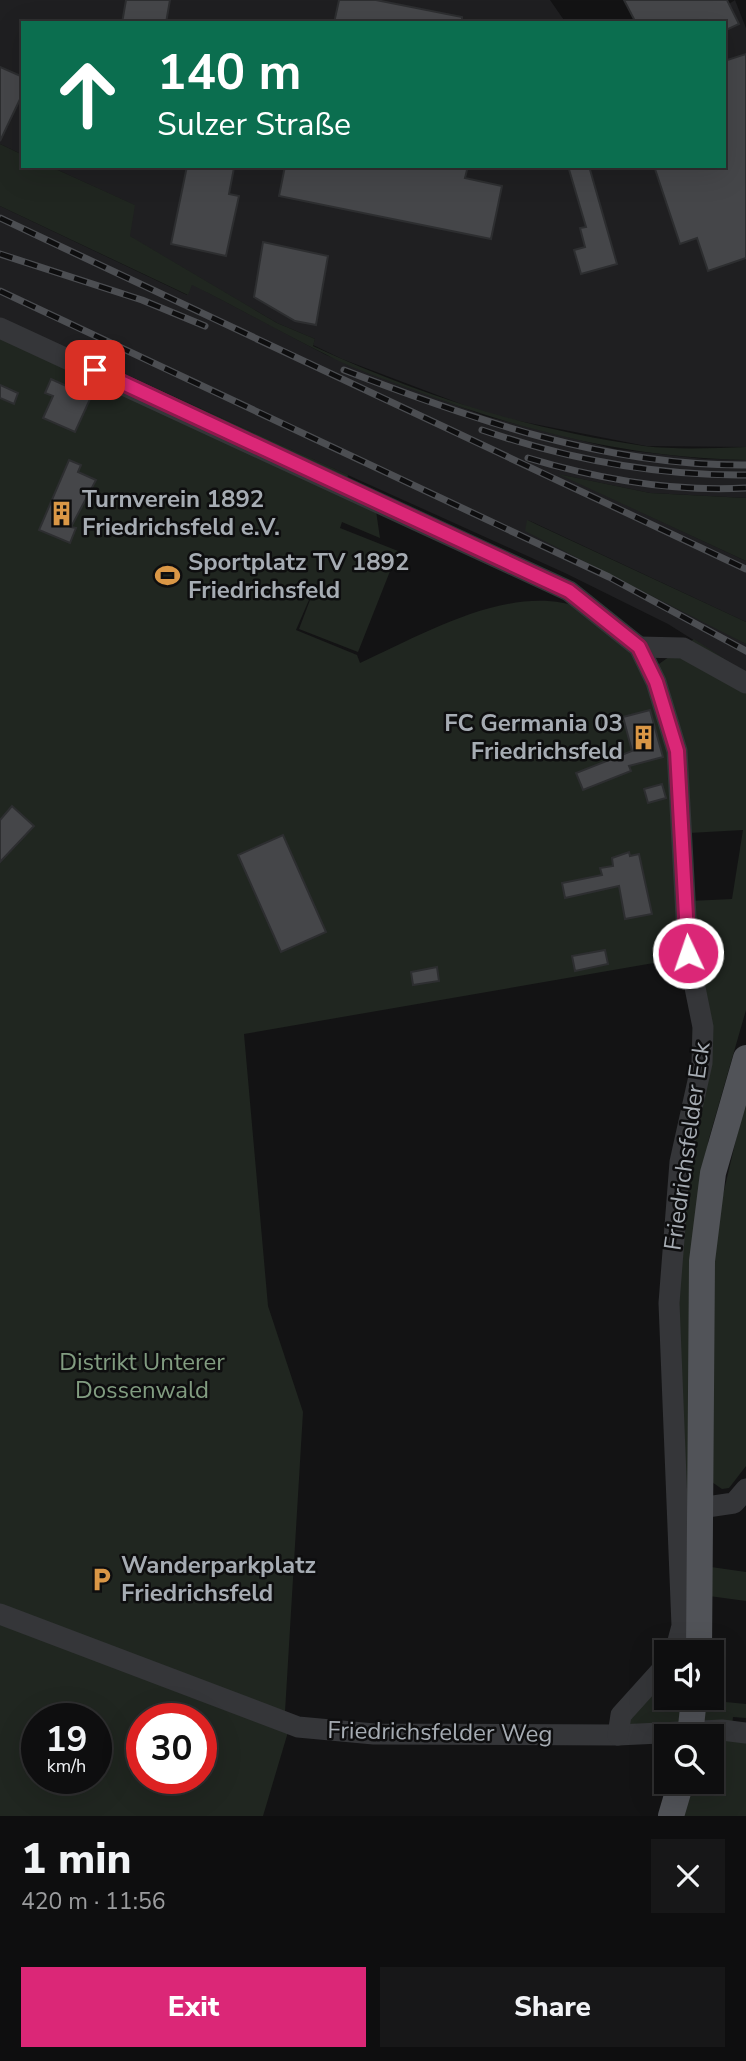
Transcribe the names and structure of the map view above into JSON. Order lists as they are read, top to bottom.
{
  "streets": {
    "street": ["Friedrichsfelder Eck", "Friedrichsfelder Weg"]
  },
  "parks": ["Distrikt Unterer Dossenwald"],
  "places": {
    "building": ["Turnverein 1892 Friedrichsfeld e.V.", "FC Germania 03 Friedrichsfeld"],
    "sports": ["Sportplatz TV 1892 Friedrichsfeld"],
    "parking": ["Wanderparkplatz Friedrichsfeld"]
  },
  "page": {
    "turn": ["140 m", "Sulzer Straße"],
    "speed": "19 km/h",
    "limit": "30",
    "heading": ["1 min", "420 m · 11:56"],
    "buttons": ["Exit", "Share"]
  }
}
